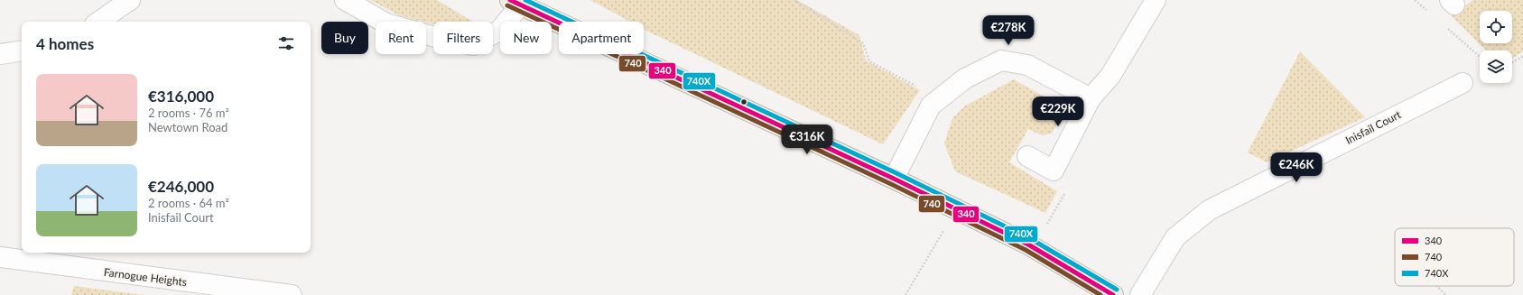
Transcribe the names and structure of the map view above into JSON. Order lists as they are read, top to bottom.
{
  "streets": {
    "street": ["Inisfail Court", "Farnogue Heights"]
  },
  "lines": ["transit line 340", "transit line 740X", "transit line 740"],
  "legend": ["340", "740", "740X"],
  "page": {
    "price": [
      "€278K",
      "€229K",
      "€316K",
      "€246K"
    ],
    "chip": [
      "Buy",
      "Rent",
      "Filters",
      "New",
      "Apartment"
    ],
    "heading": "4 homes",
    "list": [
      {
        "name": "€316,000",
        "note": "2 rooms · 76 m² · Newtown Road"
      },
      {
        "name": "€246,000",
        "note": "2 rooms · 64 m² · Inisfail Court"
      }
    ]
  }
}
